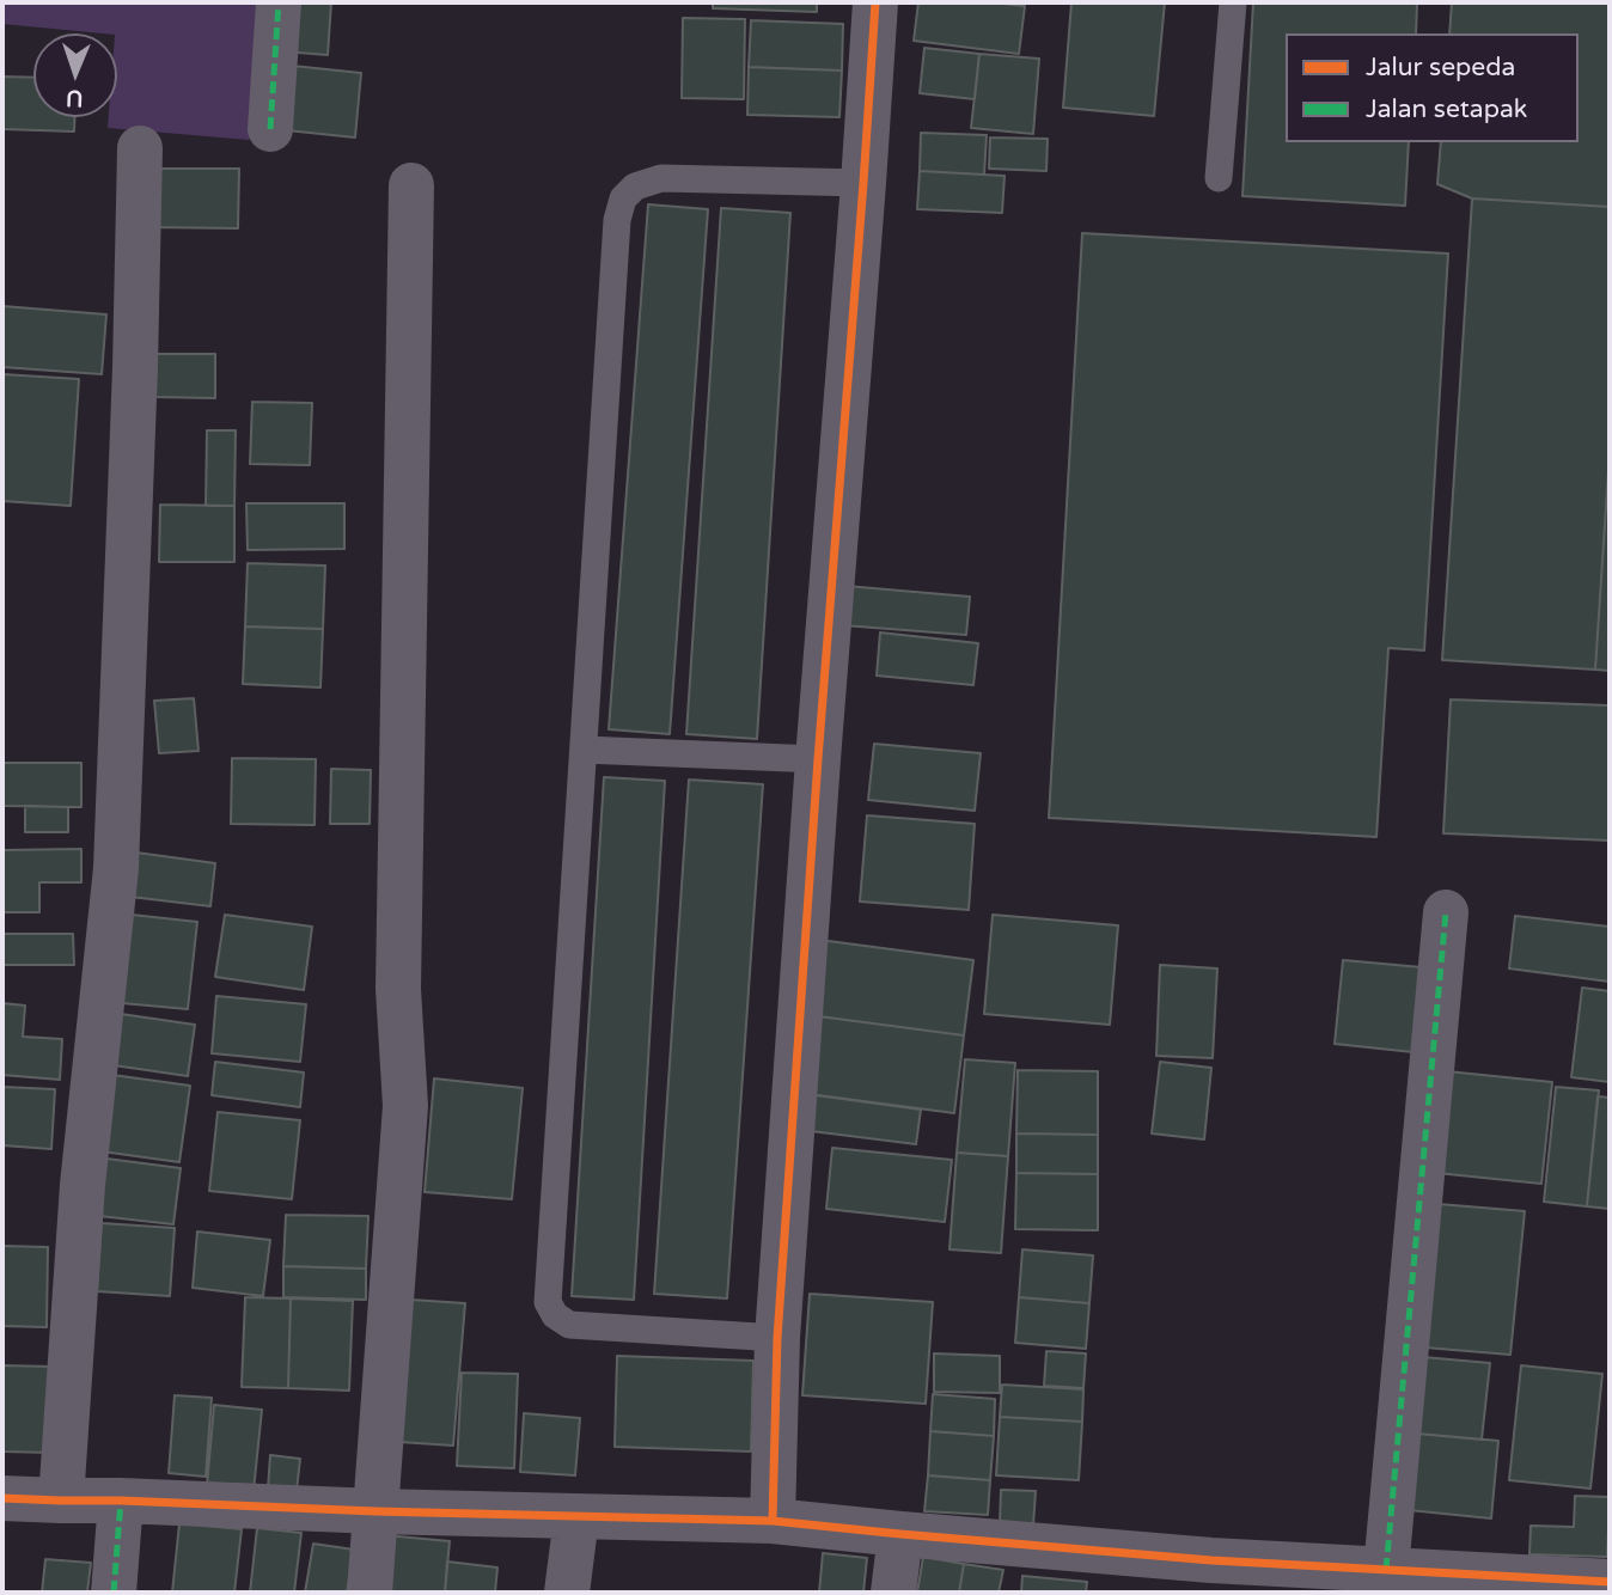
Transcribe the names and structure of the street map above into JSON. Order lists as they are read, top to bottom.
{
  "legend": ["Jalur sepeda", "Jalan setapak"],
  "north": "bottom"
}
